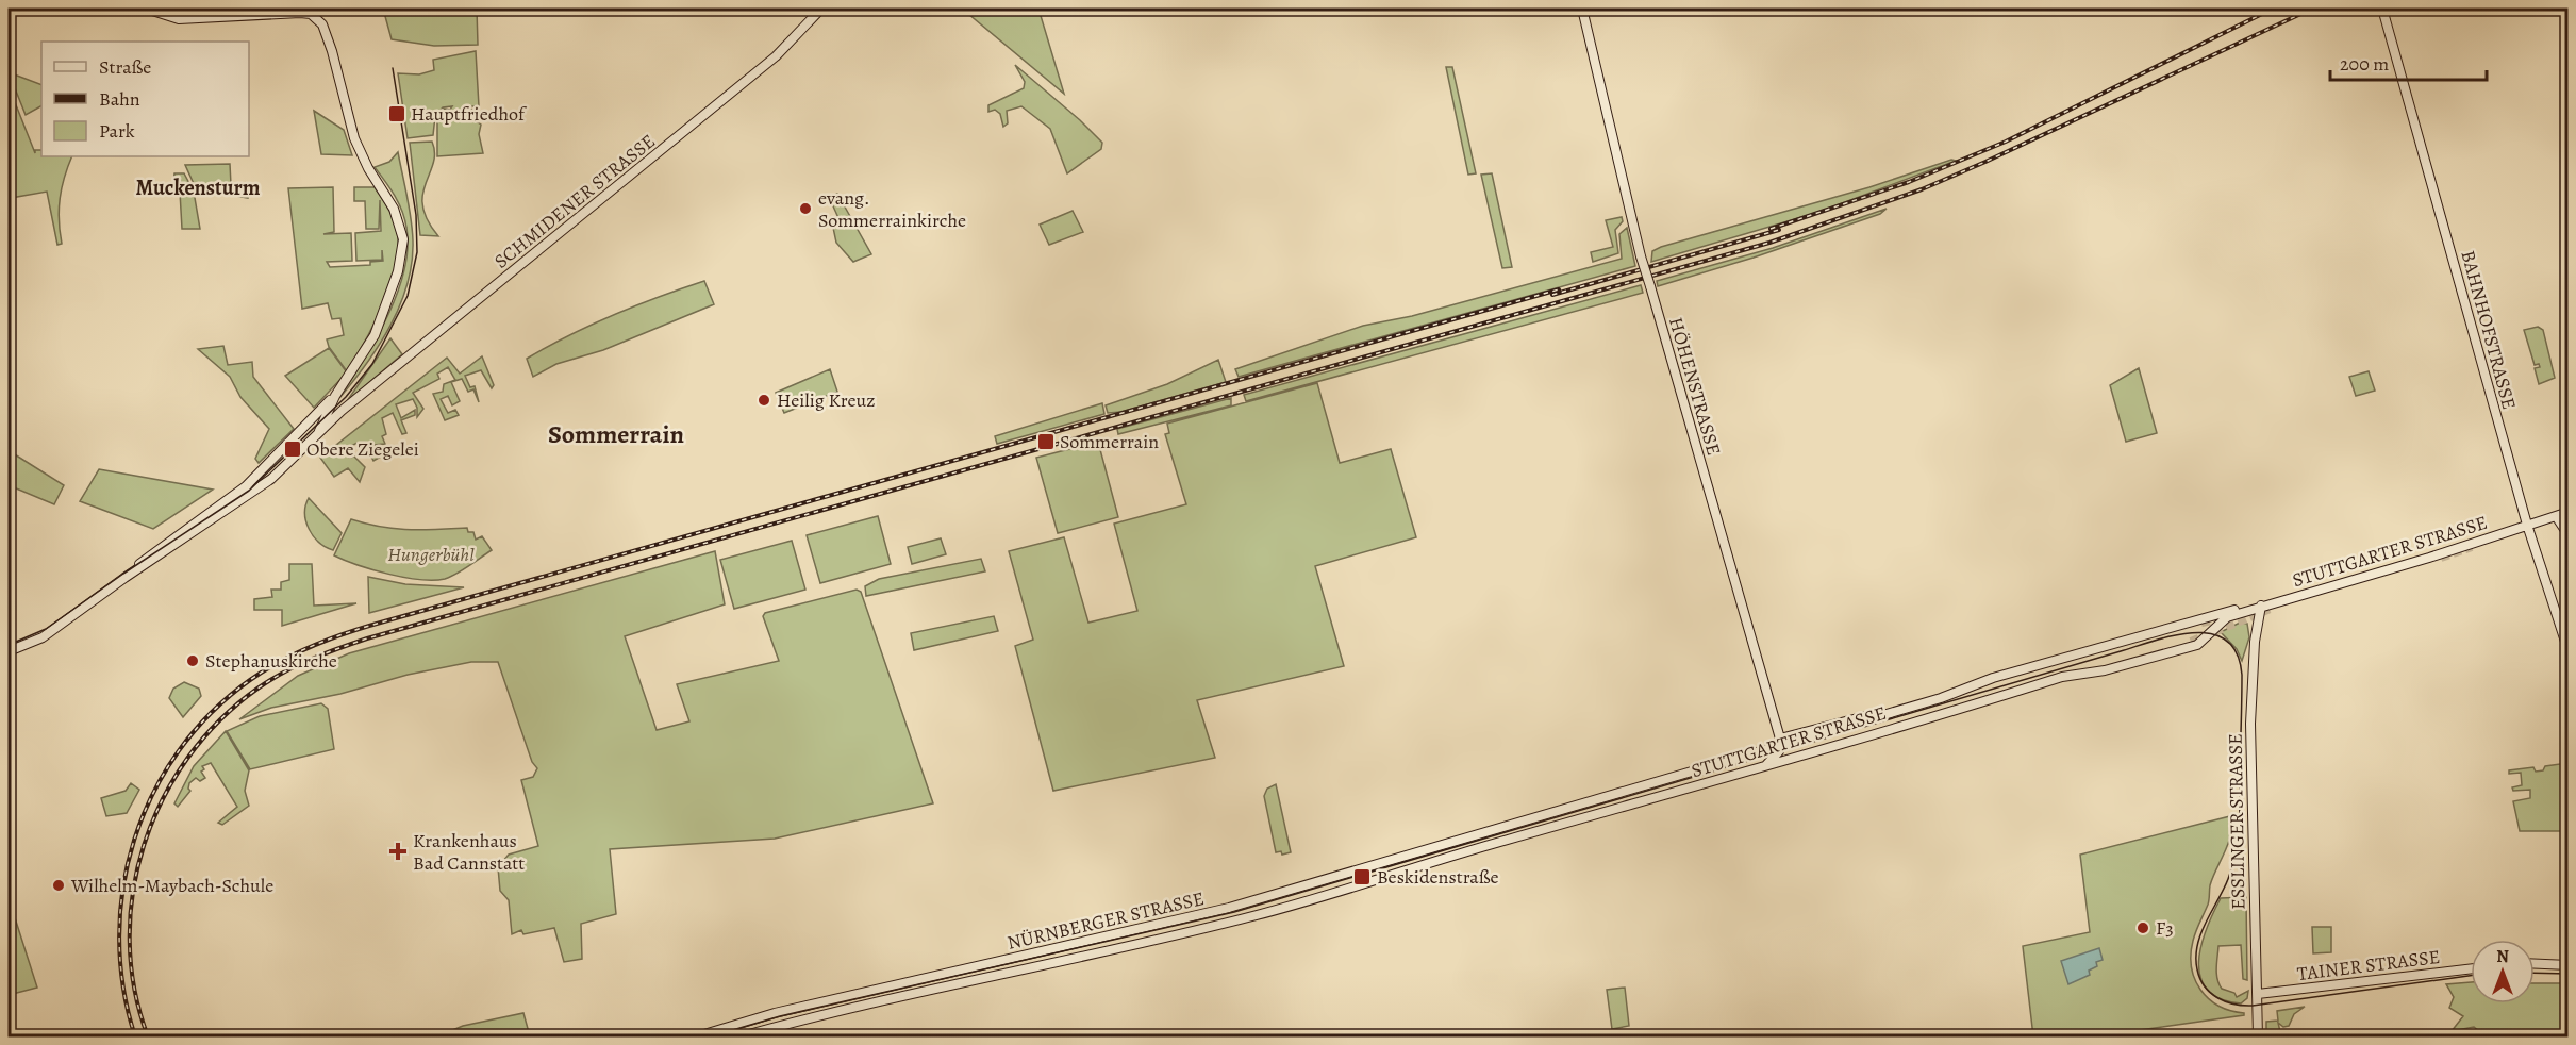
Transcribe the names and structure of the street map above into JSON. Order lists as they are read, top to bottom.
{
  "streets": {
    "main road": [
      "SCHMIDENER STRASSE",
      "BAHNHOFSTRASSE",
      "HÖHENSTRASSE",
      "STUTTGARTER STRASSE",
      "ESSLINGER STRASSE",
      "NÜRNBERGER STRASSE",
      "TAINER STRASSE"
    ]
  },
  "crossings": [
    ["BAHNHOFSTRASSE", "STUTTGARTER STRASSE"],
    ["HÖHENSTRASSE", "STUTTGARTER STRASSE"],
    ["STUTTGARTER STRASSE", "ESSLINGER STRASSE"],
    ["STUTTGARTER STRASSE", "NÜRNBERGER STRASSE"],
    ["ESSLINGER STRASSE", "TAINER STRASSE"]
  ],
  "districts": ["Muckensturm", "Sommerrain"],
  "parks": ["Hungerbühl"],
  "places": {
    "transit": [
      "Hauptfriedhof",
      "Sommerrain",
      "Obere Ziegelei",
      "Beskidenstraße"
    ],
    "other": [
      "evang. Sommerrainkirche",
      "Heilig Kreuz",
      "Stephanuskirche",
      "Wilhelm-Maybach-Schule",
      "F3"
    ],
    "health": ["Krankenhaus Bad Cannstatt"]
  },
  "legend": ["Straße", "Bahn", "Park"],
  "scale_bar": "200 m",
  "north": "top"
}
